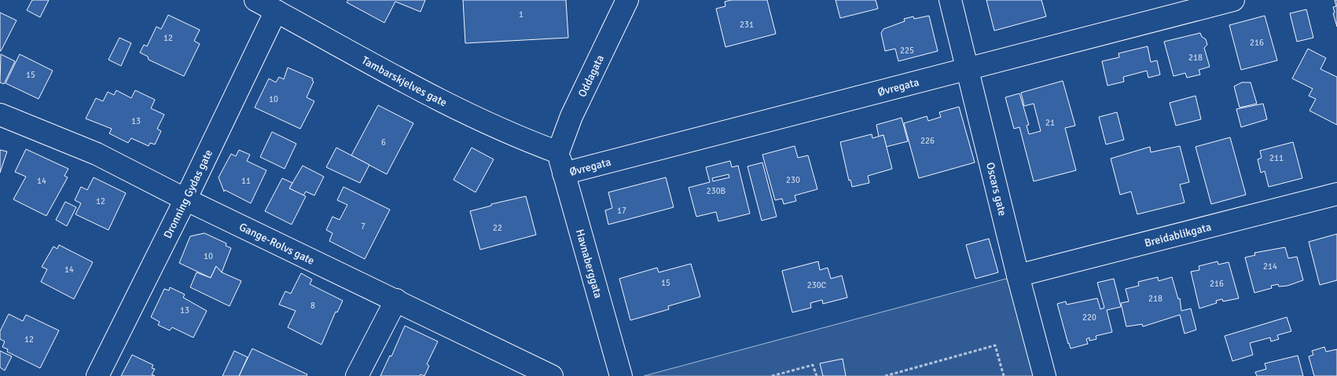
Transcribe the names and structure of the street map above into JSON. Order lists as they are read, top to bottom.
{
  "streets": {
    "street": [
      "Oddagata",
      "Tambarskjelves gate",
      "Øvregata",
      "Oscars gate",
      "Dronning Gydas gate",
      "Breidablikgata",
      "Gange-Rolvs gate",
      "Havnaberggata"
    ]
  },
  "crossings": [
    ["Oddagata", "Tambarskjelves gate"],
    ["Oddagata", "Havnaberggata"],
    ["Tambarskjelves gate", "Dronning Gydas gate"],
    ["Tambarskjelves gate", "Havnaberggata"],
    ["Øvregata", "Oscars gate"],
    ["Øvregata", "Havnaberggata"],
    ["Oscars gate", "Breidablikgata"],
    ["Dronning Gydas gate", "Gange-Rolvs gate"]
  ],
  "house_numbers": [
    "1",
    "231",
    "12",
    "216",
    "225",
    "218",
    "15",
    "10",
    "13",
    "21",
    "226",
    "6",
    "211",
    "230",
    "14",
    "11",
    "230B",
    "12",
    "17",
    "7",
    "22",
    "10",
    "214",
    "14",
    "15",
    "216",
    "230C",
    "218",
    "8",
    "13",
    "220",
    "12"
  ]
}
